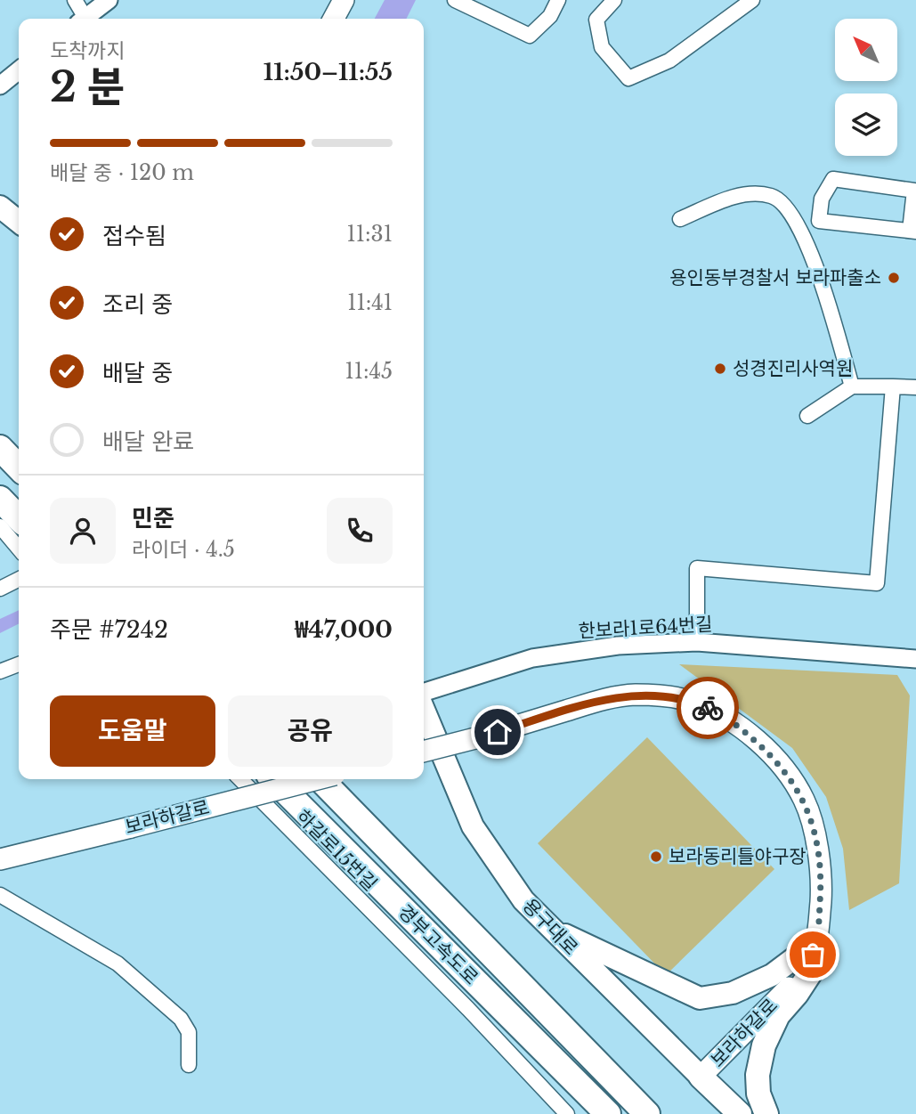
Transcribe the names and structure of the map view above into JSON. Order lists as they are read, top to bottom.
{
  "streets": {
    "highway": ["용구대로", "경부고속도로"],
    "main road": ["보라하갈로"],
    "street": ["한보라1로64번길", "하갈로15번길"]
  },
  "crossings": [
    ["보라하갈로", "용구대로"]
  ],
  "places": ["용인동부경찰서 보라파출소", "성경진리사역원", "보라동리틀야구장"],
  "north": "top left",
  "page": {
    "heading": ["2 분", "도착까지", "11:50–11:55"],
    "panel": [
      "민준",
      "라이더 · 4.5",
      "주문 #7242",
      "₩47,000"
    ],
    "bar": "배달 중 · 120 m",
    "list": [
      ["접수됨", "11:31"],
      ["조리 중", "11:41"],
      ["배달 중", "11:45"],
      "배달 완료"
    ],
    "buttons": ["도움말", "공유"]
  }
}
